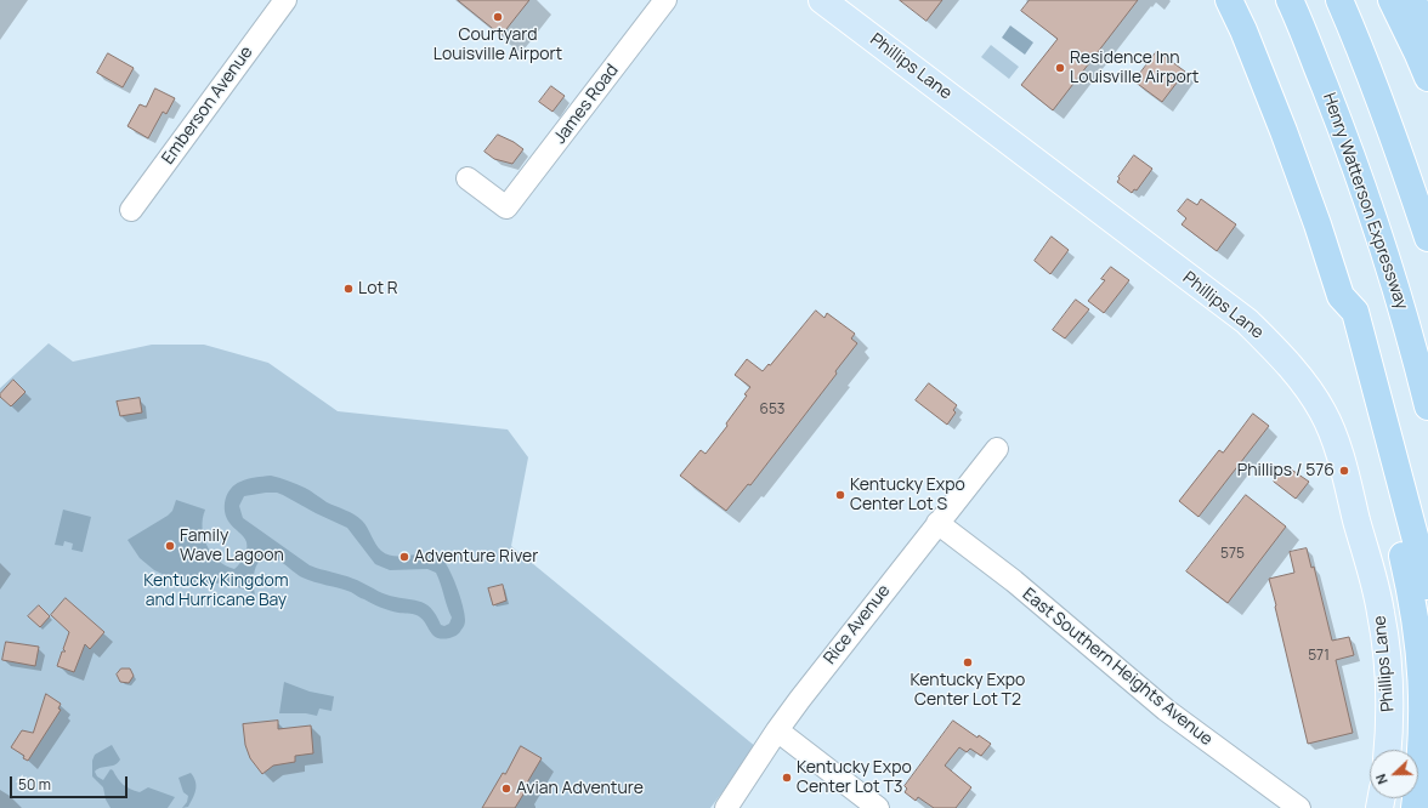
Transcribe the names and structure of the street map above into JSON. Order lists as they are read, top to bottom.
{
  "streets": {
    "highway": ["Henry Watterson Expressway"],
    "main road": ["Phillips Lane"],
    "street": [
      "James Road",
      "Emberson Avenue",
      "Rice Avenue",
      "East Southern Heights Avenue"
    ]
  },
  "crossings": [
    ["Rice Avenue", "East Southern Heights Avenue"]
  ],
  "parks": ["Kentucky Kingdom and Hurricane Bay"],
  "places": [
    "Courtyard Louisville Airport",
    "Residence Inn Louisville Airport",
    "Lot R",
    "Phillips / 576",
    "Kentucky Expo Center Lot S",
    "Family Wave Lagoon",
    "Adventure River",
    "Kentucky Expo Center Lot T2",
    "Kentucky Expo Center Lot T3",
    "Avian Adventure"
  ],
  "house_numbers": ["653", "575", "571"],
  "scale_bar": "50 m",
  "north": "left"
}
